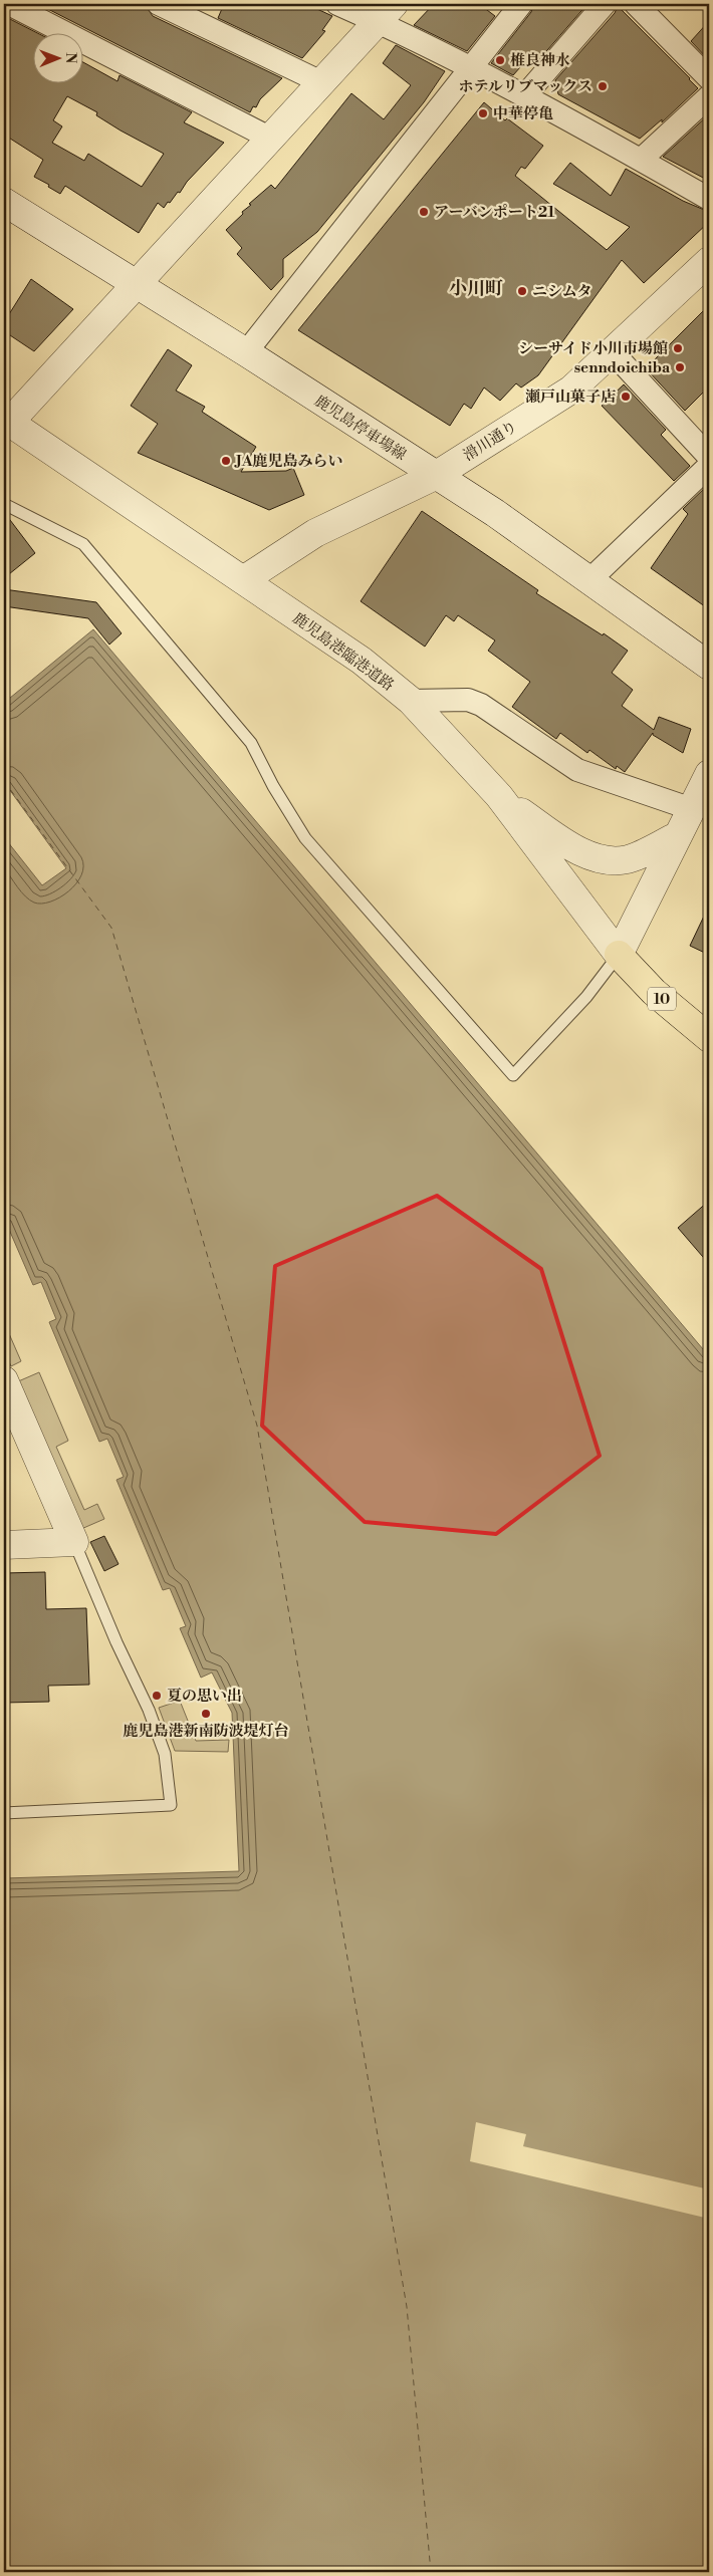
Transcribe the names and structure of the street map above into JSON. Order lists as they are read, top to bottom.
{
  "streets": {
    "highway": ["10"],
    "street": ["鹿児島停車場線", "滑川通り", "鹿児島港臨港道路"]
  },
  "crossings": [
    ["鹿児島停車場線", "滑川通り"],
    ["滑川通り", "鹿児島港臨港道路"],
    ["鹿児島港臨港道路", "10"]
  ],
  "districts": ["小川町"],
  "places": [
    "椎良神水",
    "ホテルリブマックス",
    "中華停亀",
    "アーバンポート21",
    "ニシムタ",
    "シーサイド小川市場館",
    "senndoichiba",
    "瀬戸山菓子店",
    "JA鹿児島みらい",
    "夏の思い出",
    "鹿児島港新南防波堤灯台"
  ],
  "north": "right"
}
